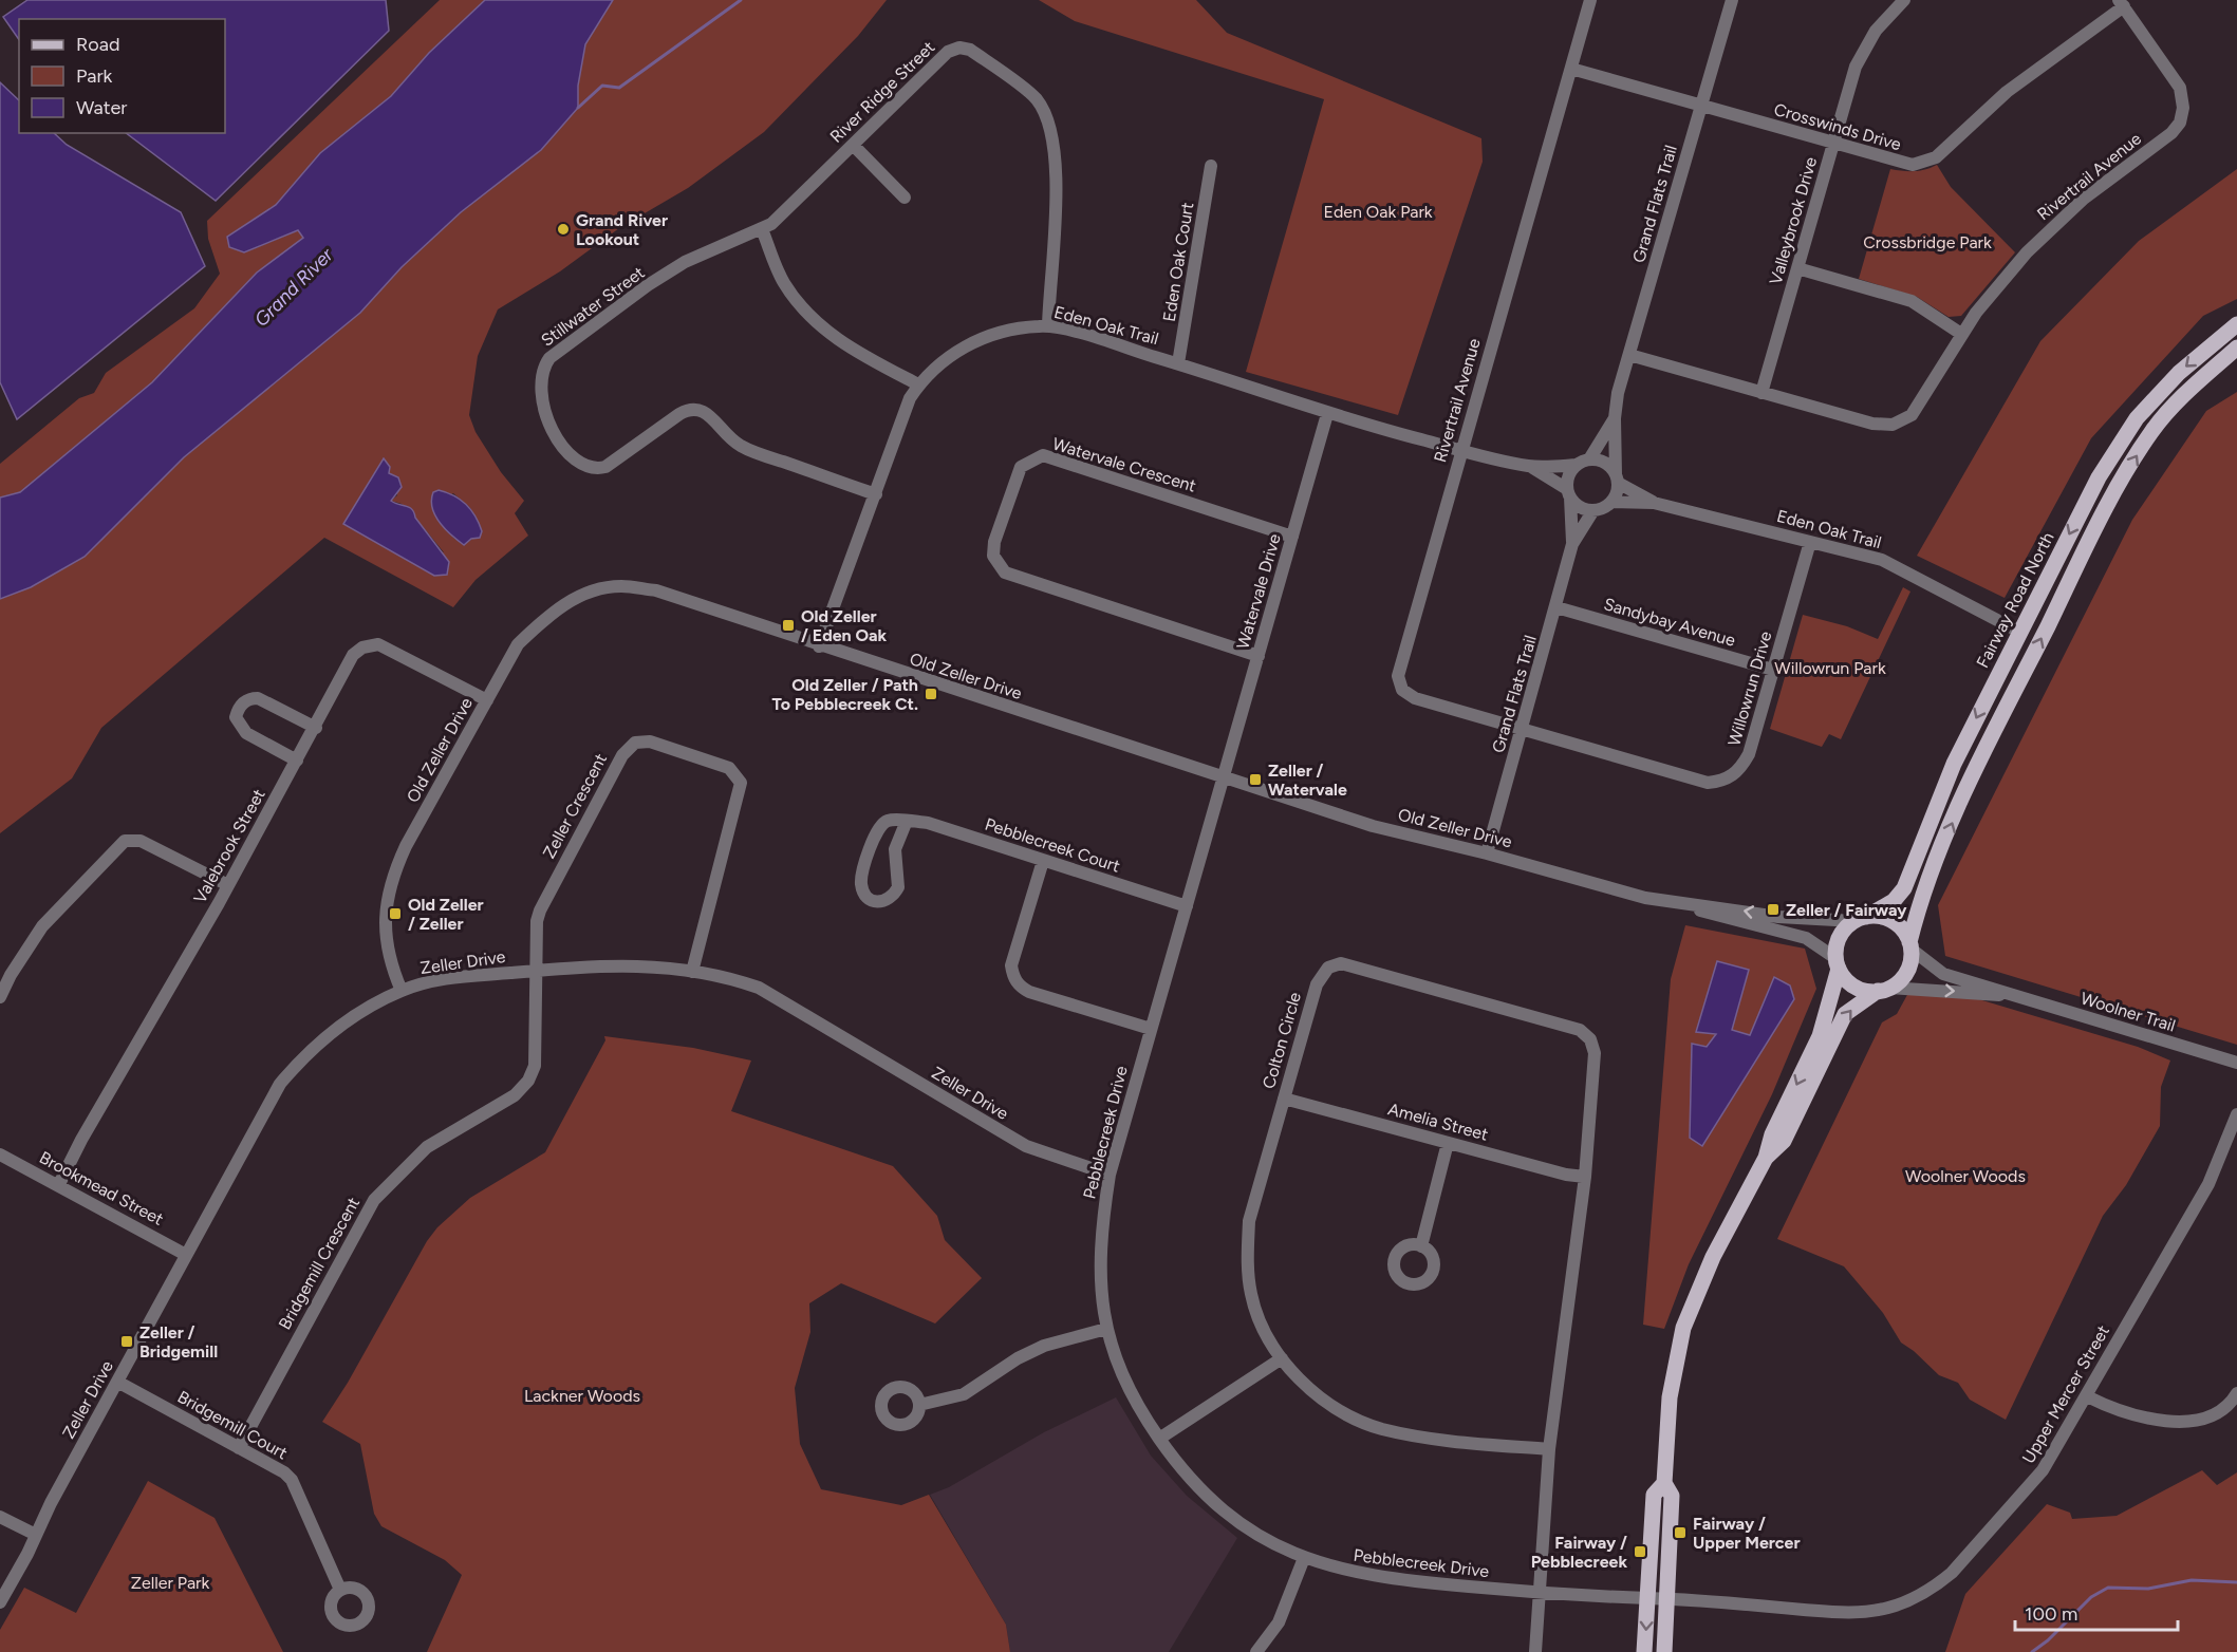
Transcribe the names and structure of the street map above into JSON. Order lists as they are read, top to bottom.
{
  "streets": {
    "main road": ["Fairway Road North"],
    "street": [
      "River Ridge Street",
      "Crosswinds Drive",
      "Rivertrail Avenue",
      "Grand Flats Trail",
      "Valleybrook Drive",
      "Eden Oak Court",
      "Stillwater Street",
      "Eden Oak Trail",
      "Watervale Crescent",
      "Watervale Drive",
      "Sandybay Avenue",
      "Old Zeller Drive",
      "Willowrun Drive",
      "Zeller Crescent",
      "Pebblecreek Court",
      "Valebrook Street",
      "Zeller Drive",
      "Woolner Trail",
      "Colton Circle",
      "Amelia Street",
      "Pebblecreek Drive",
      "Brookmead Street",
      "Bridgemill Crescent",
      "Upper Mercer Street",
      "Bridgemill Court"
    ]
  },
  "crossings": [
    ["River Ridge Street", "Stillwater Street"],
    ["River Ridge Street", "Eden Oak Trail"],
    ["Crosswinds Drive", "Rivertrail Avenue"],
    ["Crosswinds Drive", "Grand Flats Trail"],
    ["Crosswinds Drive", "Valleybrook Drive"],
    ["Rivertrail Avenue", "Grand Flats Trail"],
    ["Rivertrail Avenue", "Valleybrook Drive"],
    ["Rivertrail Avenue", "Eden Oak Trail"],
    ["Rivertrail Avenue", "Willowrun Drive"],
    ["Grand Flats Trail", "Eden Oak Trail"],
    ["Grand Flats Trail", "Sandybay Avenue"],
    ["Grand Flats Trail", "Old Zeller Drive"],
    ["Grand Flats Trail", "Willowrun Drive"],
    ["Eden Oak Court", "Eden Oak Trail"],
    ["Stillwater Street", "Eden Oak Trail"],
    ["Eden Oak Trail", "Watervale Drive"],
    ["Eden Oak Trail", "Fairway Road North"],
    ["Eden Oak Trail", "Old Zeller Drive"],
    ["Eden Oak Trail", "Willowrun Drive"],
    ["Watervale Crescent", "Watervale Drive"],
    ["Watervale Drive", "Old Zeller Drive"],
    ["Watervale Drive", "Pebblecreek Drive"],
    ["Fairway Road North", "Old Zeller Drive"],
    ["Fairway Road North", "Woolner Trail"],
    ["Sandybay Avenue", "Willowrun Drive"],
    ["Old Zeller Drive", "Valebrook Street"],
    ["Old Zeller Drive", "Zeller Drive"],
    ["Old Zeller Drive", "Woolner Trail"],
    ["Old Zeller Drive", "Pebblecreek Drive"],
    ["Zeller Crescent", "Zeller Drive"],
    ["Zeller Crescent", "Bridgemill Crescent"],
    ["Pebblecreek Court", "Pebblecreek Drive"],
    ["Valebrook Street", "Brookmead Street"],
    ["Zeller Drive", "Pebblecreek Drive"],
    ["Zeller Drive", "Brookmead Street"],
    ["Zeller Drive", "Bridgemill Crescent"],
    ["Zeller Drive", "Bridgemill Court"],
    ["Colton Circle", "Amelia Street"],
    ["Colton Circle", "Pebblecreek Drive"],
    ["Pebblecreek Drive", "Upper Mercer Street"],
    ["Bridgemill Crescent", "Bridgemill Court"]
  ],
  "water": ["Grand River"],
  "parks": [
    "Eden Oak Park",
    "Crossbridge Park",
    "Willowrun Park",
    "Woolner Woods",
    "Lackner Woods",
    "Zeller Park"
  ],
  "places": {
    "other": ["Grand River Lookout"],
    "transit": [
      "Old Zeller / Eden Oak",
      "Old Zeller / Path To Pebblecreek Ct.",
      "Zeller / Watervale",
      "Zeller / Fairway",
      "Old Zeller / Zeller",
      "Zeller / Bridgemill",
      "Fairway / Upper Mercer",
      "Fairway / Pebblecreek"
    ]
  },
  "legend": ["Road", "Park", "Water"],
  "scale_bar": "100 m"
}
